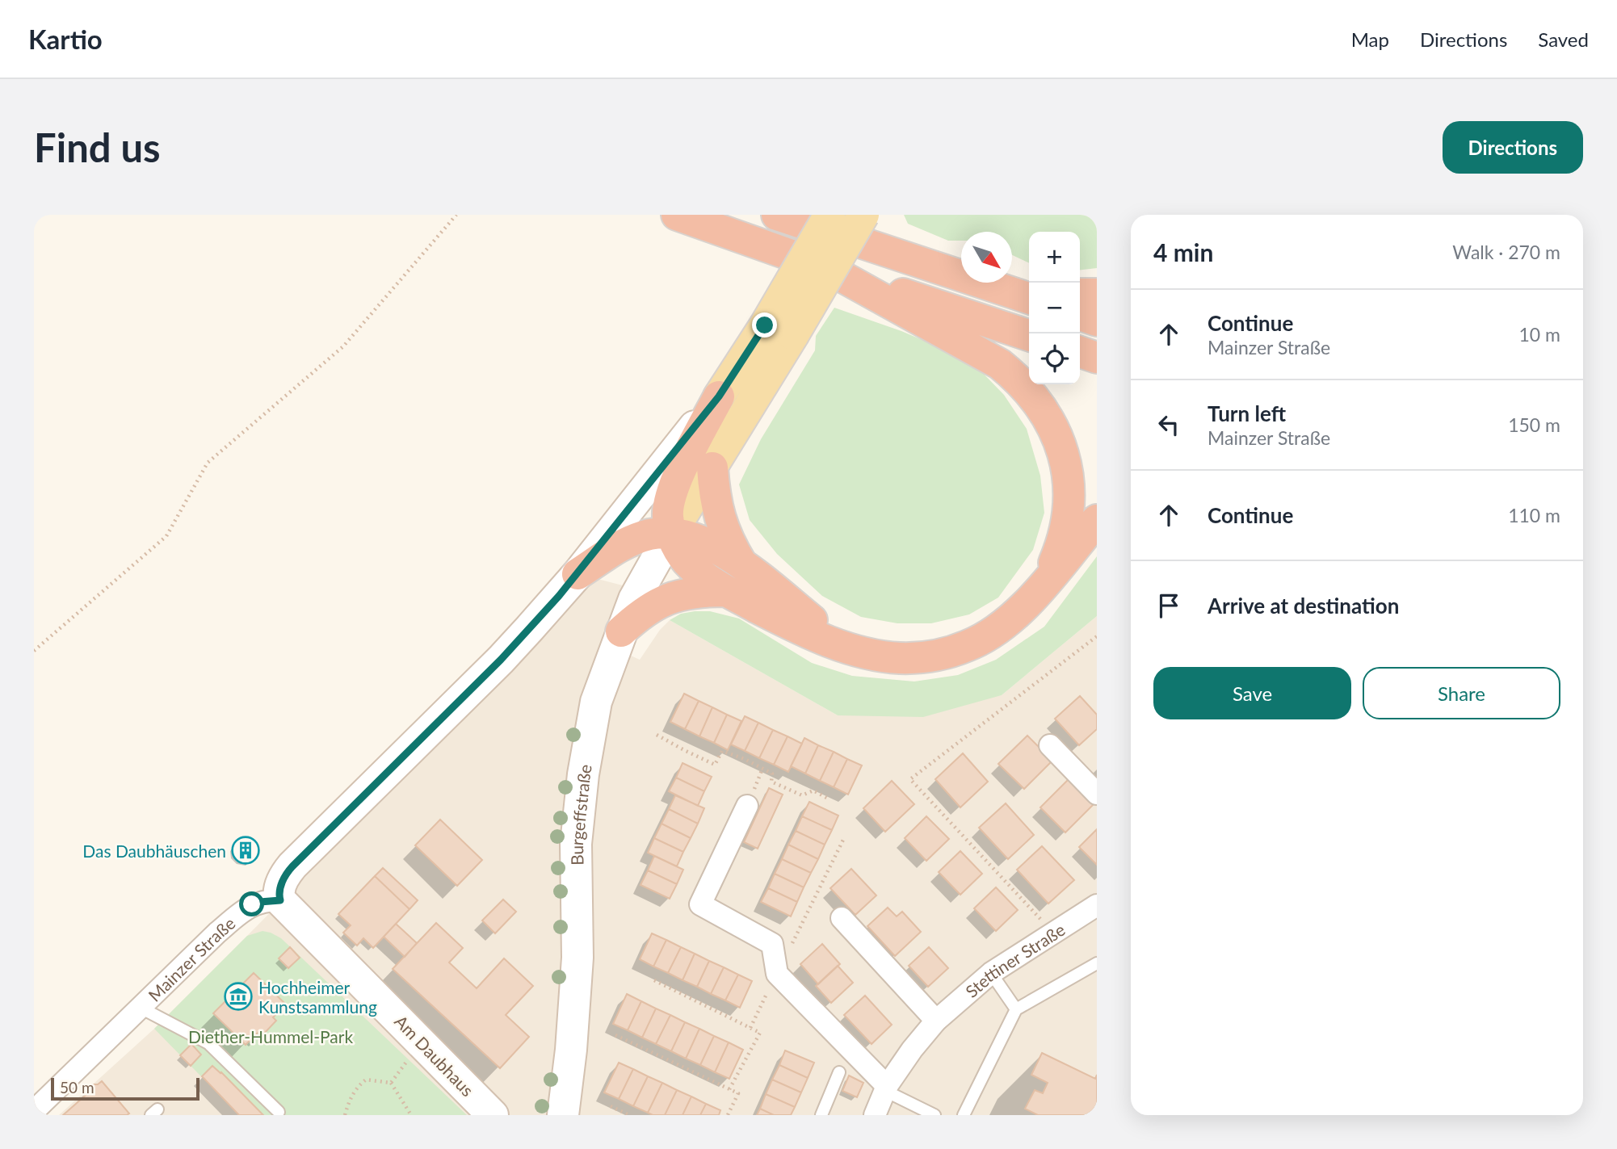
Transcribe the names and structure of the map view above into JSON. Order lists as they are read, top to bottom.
{
  "streets": {
    "main road": ["Burgeffstraße", "Am Daubhaus"],
    "street": ["Mainzer Straße", "Stettiner Straße"]
  },
  "crossings": [
    ["Mainzer Straße", "Am Daubhaus"]
  ],
  "parks": ["Diether-Hummel-Park"],
  "places": {
    "building": ["Das Daubhäuschen"],
    "museum": ["Hochheimer Kunstsammlung"]
  },
  "scale_bar": "50 m",
  "north": "bottom right",
  "page": {
    "header": "Kartio",
    "nav": ["Map", "Directions", "Saved"],
    "buttons": [
      "Directions",
      ["Save", "Share"]
    ],
    "title": "Find us",
    "heading": ["4 min", "Walk · 270 m"],
    "map_buttons": ["+", "−"],
    "list": [
      ["Continue", "Mainzer Straße", "10 m"],
      ["Turn left", "Mainzer Straße", "150 m"],
      ["Continue", "110 m"],
      "Arrive at destination"
    ],
    "scale": "50 m"
  }
}
